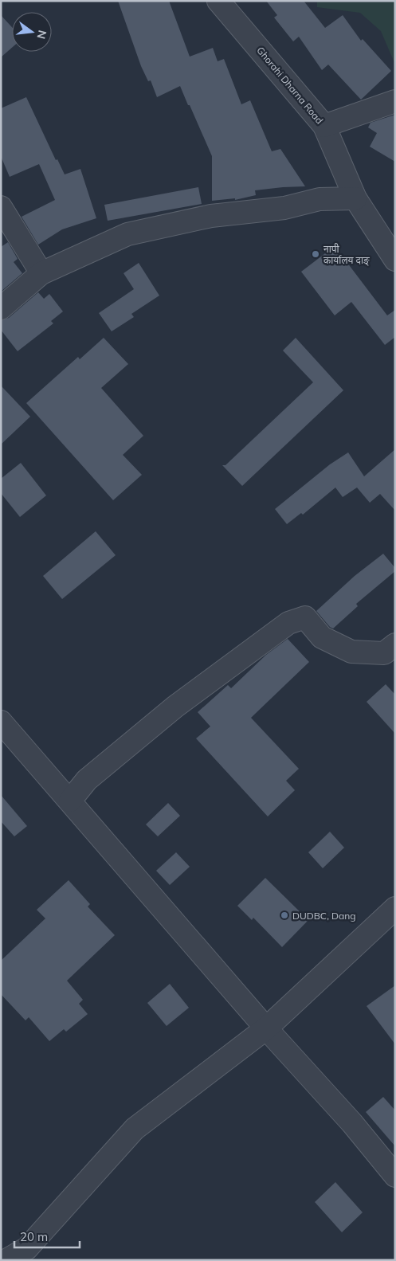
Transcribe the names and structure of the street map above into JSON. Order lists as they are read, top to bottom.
{
  "streets": {
    "street": ["Ghorahi Dharna Road"]
  },
  "places": ["नापी कार्यालय दाङ्", "DUDBC, Dang"],
  "scale_bar": "20 m",
  "north": "right"
}
